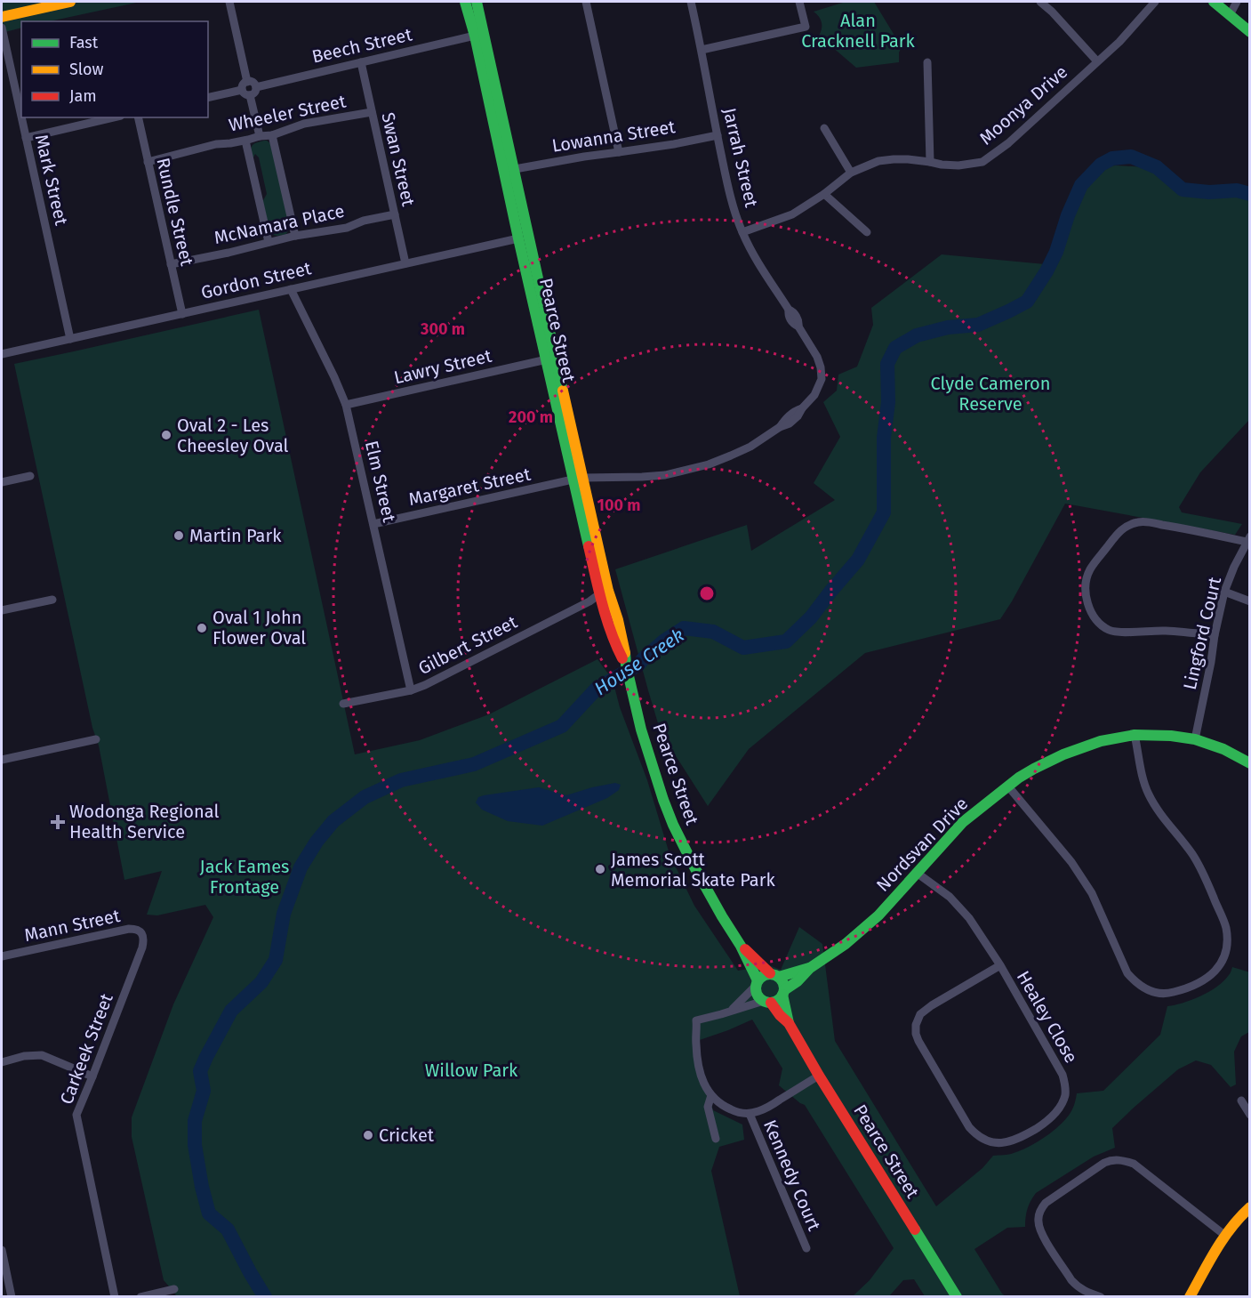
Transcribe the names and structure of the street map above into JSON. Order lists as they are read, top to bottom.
{
  "streets": {
    "main road": ["Pearce Street", "Nordsvan Drive"],
    "street": [
      "Beech Street",
      "Moonya Drive",
      "Wheeler Street",
      "Lowanna Street",
      "Jarrah Street",
      "Swan Street",
      "Mark Street",
      "Rundle Street",
      "McNamara Place",
      "Gordon Street",
      "Lawry Street",
      "Elm Street",
      "Margaret Street",
      "Lingford Court",
      "Gilbert Street",
      "Mann Street",
      "Healey Close",
      "Carkeek Street",
      "Kennedy Court"
    ]
  },
  "crossings": [
    ["Beech Street", "Swan Street"],
    ["Beech Street", "Pearce Street"],
    ["Moonya Drive", "Jarrah Street"],
    ["Wheeler Street", "Swan Street"],
    ["Wheeler Street", "Rundle Street"],
    ["Lowanna Street", "Jarrah Street"],
    ["Lowanna Street", "Pearce Street"],
    ["Jarrah Street", "Pearce Street"],
    ["Jarrah Street", "Margaret Street"],
    ["Swan Street", "McNamara Place"],
    ["Swan Street", "Gordon Street"],
    ["Mark Street", "Gordon Street"],
    ["Rundle Street", "McNamara Place"],
    ["Rundle Street", "Gordon Street"],
    ["Gordon Street", "Pearce Street"],
    ["Gordon Street", "Elm Street"],
    ["Pearce Street", "Lawry Street"],
    ["Pearce Street", "Margaret Street"],
    ["Pearce Street", "Gilbert Street"],
    ["Pearce Street", "Nordsvan Drive"],
    ["Pearce Street", "Kennedy Court"],
    ["Lawry Street", "Elm Street"],
    ["Elm Street", "Margaret Street"],
    ["Elm Street", "Gilbert Street"],
    ["Lingford Court", "Nordsvan Drive"],
    ["Nordsvan Drive", "Healey Close"],
    ["Mann Street", "Carkeek Street"]
  ],
  "water": ["House Creek"],
  "parks": [
    "Alan Cracknell Park",
    "Clyde Cameron Reserve",
    "Jack Eames Frontage",
    "Willow Park"
  ],
  "places": {
    "other": [
      "Oval 2 - Les Cheesley Oval",
      "Martin Park",
      "Oval 1 John Flower Oval",
      "James Scott Memorial Skate Park",
      "Cricket"
    ],
    "health": ["Wodonga Regional Health Service"]
  },
  "legend": ["Fast", "Slow", "Jam"],
  "rings": ["300 m", "200 m", "100 m"]
}
